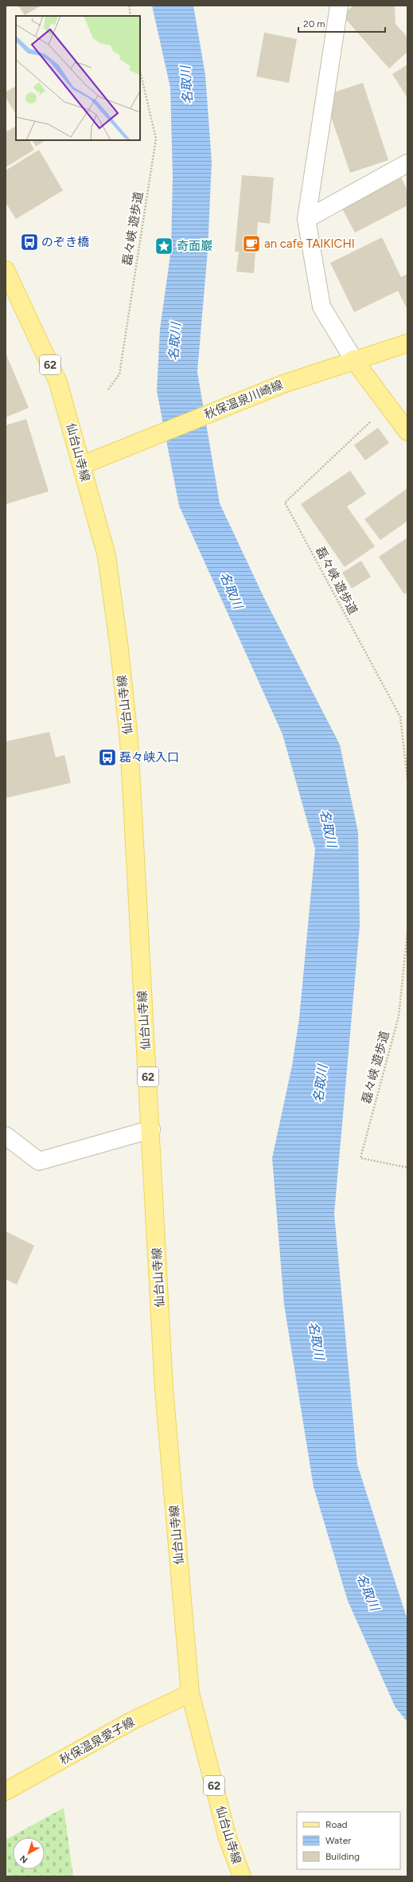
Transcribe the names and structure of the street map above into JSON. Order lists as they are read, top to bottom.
{
  "streets": {
    "main road": [
      "62",
      "秋保温泉川崎線",
      "仙台山寺線",
      "秋保温泉愛子線"
    ],
    "path": ["磊々峡 遊歩道"]
  },
  "crossings": [
    ["秋保温泉川崎線", "仙台山寺線"],
    ["仙台山寺線", "秋保温泉愛子線"]
  ],
  "water": ["名取川"],
  "places": {
    "bus stop": ["のぞき橋", "磊々峡入口"],
    "cafe": ["an cafe TAIKICHI"],
    "place": ["奇面巖"]
  },
  "legend": ["Road", "Water", "Building"],
  "scale_bar": "20 m",
  "north": "bottom left"
}
